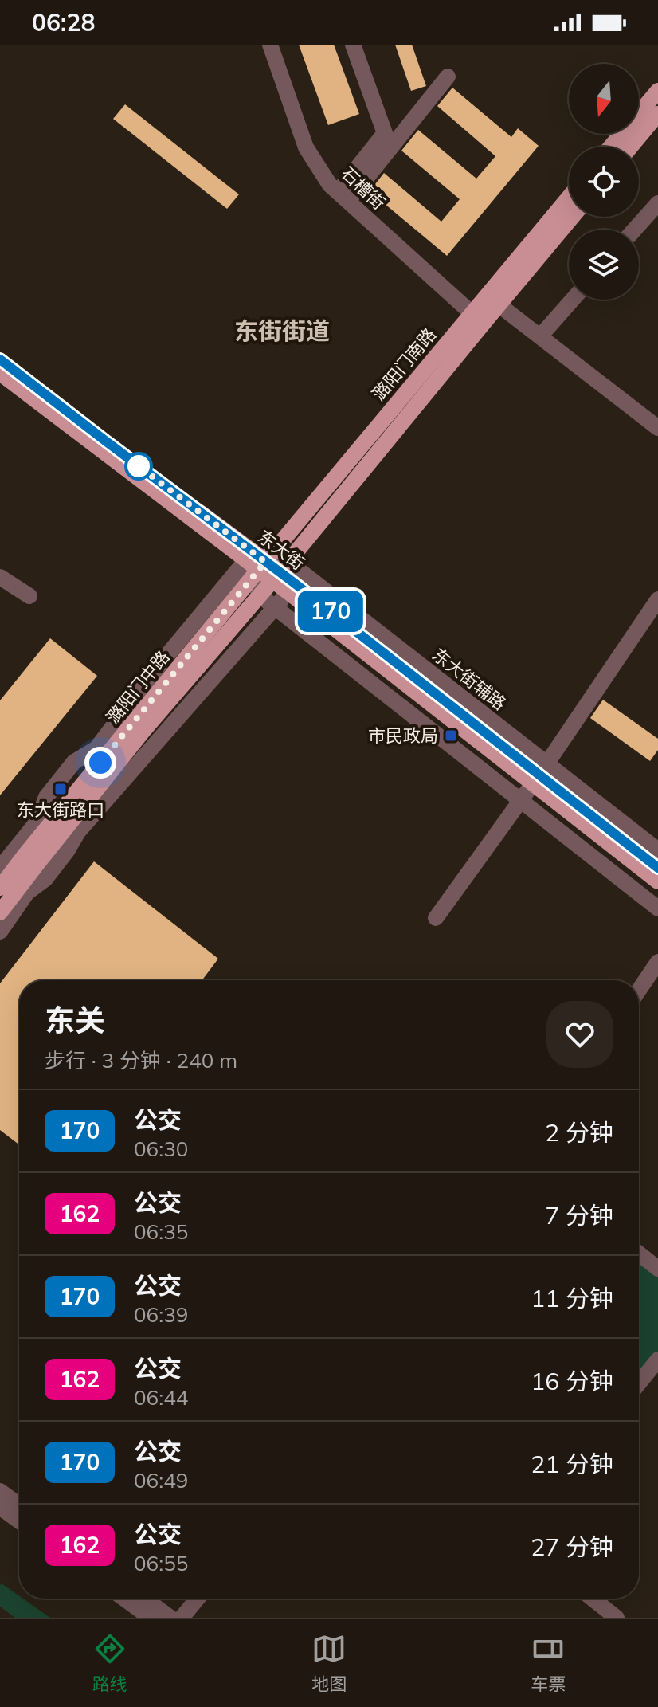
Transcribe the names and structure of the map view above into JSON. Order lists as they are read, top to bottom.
{
  "streets": {
    "main road": ["潞阳门南路", "东大街", "潞阳门中路"],
    "street": ["石槽街"]
  },
  "crossings": [
    ["石槽街", "潞阳门南路"],
    ["潞阳门南路", "东大街"],
    ["潞阳门南路", "潞阳门中路"],
    ["东大街", "潞阳门中路"]
  ],
  "districts": ["东街街道"],
  "places": {
    "transit": ["市民政局", "东大街路口"]
  },
  "lines": ["bus line 170"],
  "north": "bottom",
  "page": {
    "status": "06:28",
    "on_map": "170",
    "heading": ["东关", "步行 · 3 分钟 · 240 m"],
    "list": [
      {
        "mark": "170",
        "name": "公交",
        "note": "06:30",
        "value": "2 分钟"
      },
      {
        "mark": "162",
        "name": "公交",
        "note": "06:35",
        "value": "7 分钟"
      },
      {
        "mark": "170",
        "name": "公交",
        "note": "06:39",
        "value": "11 分钟"
      },
      {
        "mark": "162",
        "name": "公交",
        "note": "06:44",
        "value": "16 分钟"
      },
      {
        "mark": "170",
        "name": "公交",
        "note": "06:49",
        "value": "21 分钟"
      },
      {
        "mark": "162",
        "name": "公交",
        "note": "06:55",
        "value": "27 分钟"
      }
    ],
    "tabs": ["路线", "地图", "车票"]
  }
}
